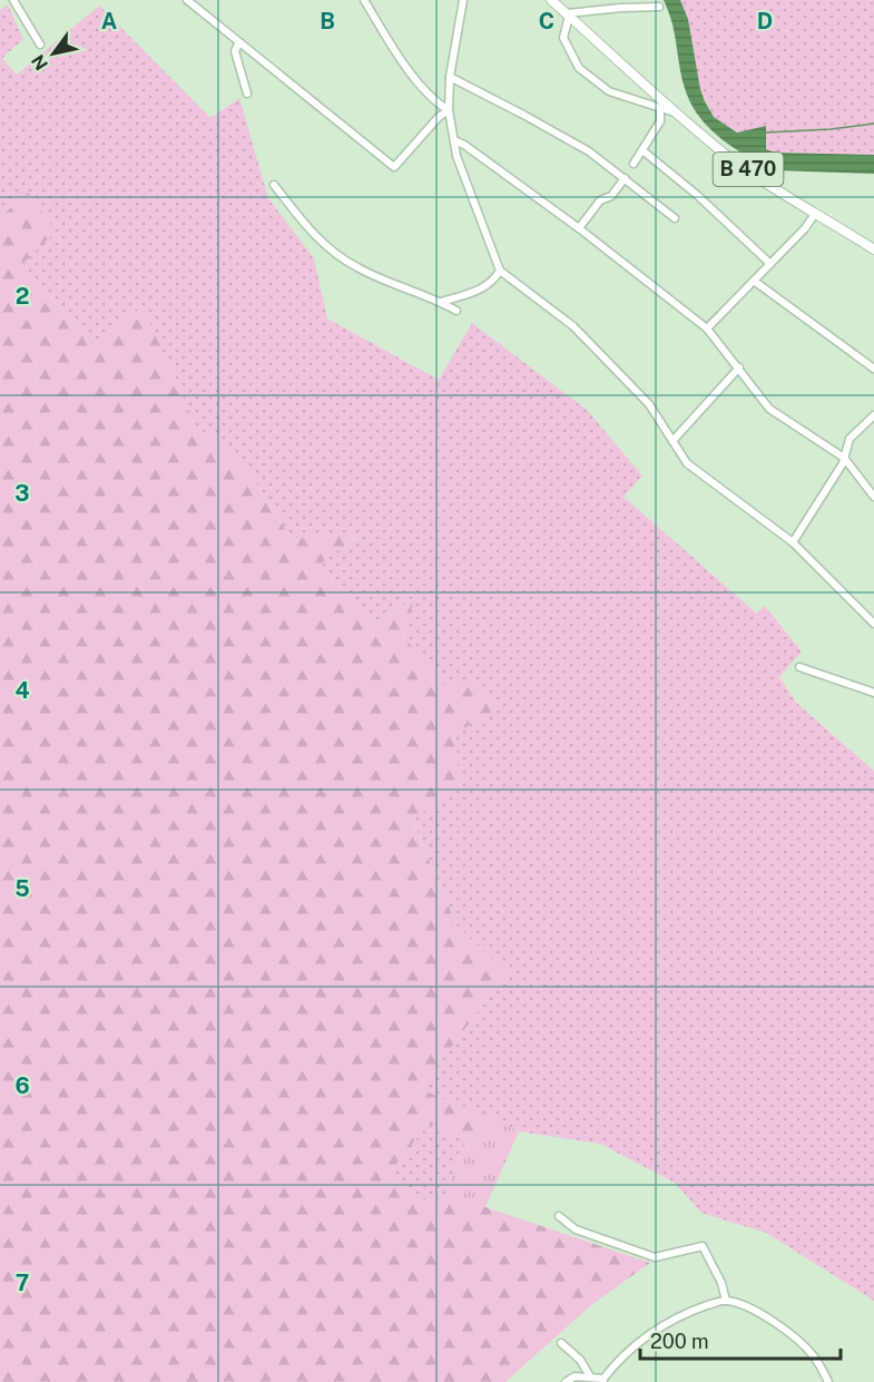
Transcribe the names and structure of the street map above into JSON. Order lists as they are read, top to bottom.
{
  "streets": {
    "main road": ["B 470"]
  },
  "scale_bar": "200 m",
  "north": "bottom left",
  "grid": {
    "columns": [
      "A",
      "B",
      "C",
      "D"
    ],
    "rows": [
      "2",
      "3",
      "4",
      "5",
      "6",
      "7"
    ]
  }
}
